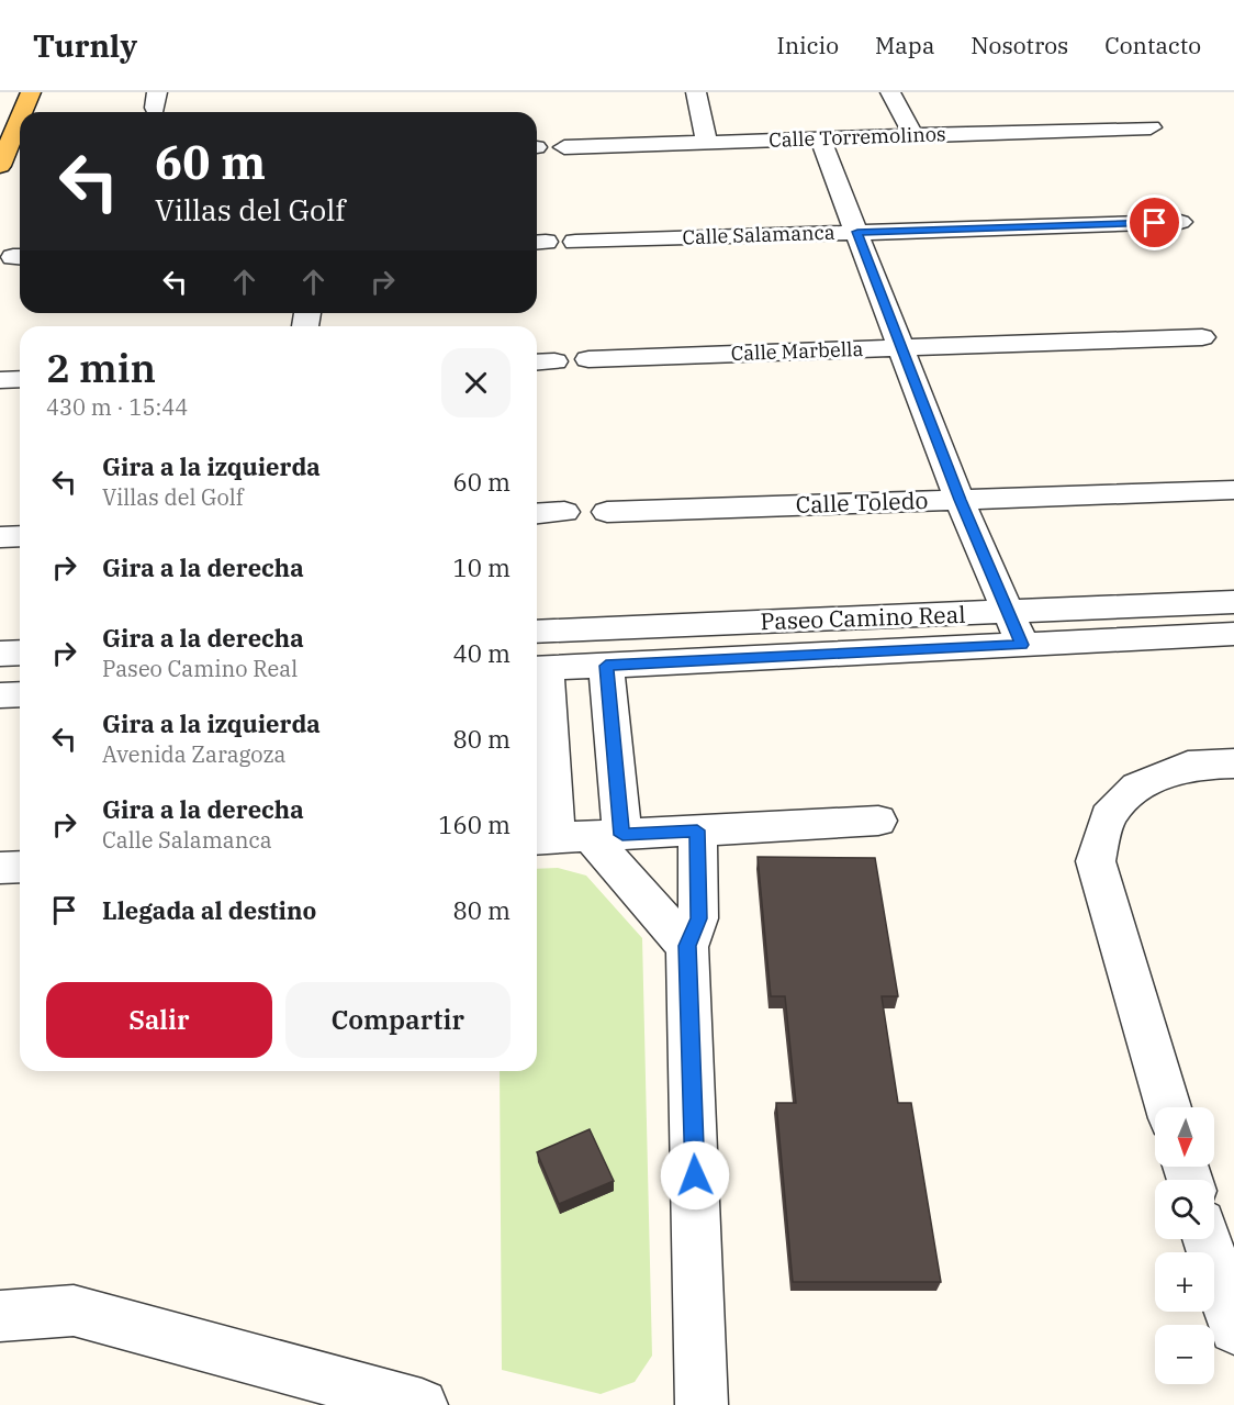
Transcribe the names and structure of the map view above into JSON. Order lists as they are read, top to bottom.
{
  "streets": {
    "street": [
      "Calle Torremolinos",
      "Calle Salamanca",
      "Calle Marbella",
      "Calle Toledo",
      "Paseo Camino Real"
    ]
  },
  "north": "bottom",
  "page": {
    "header": "Turnly",
    "nav": [
      "Inicio",
      "Mapa",
      "Nosotros",
      "Contacto"
    ],
    "turn": ["60 m", "Villas del Golf"],
    "heading": ["2 min", "430 m · 15:44"],
    "list": [
      {
        "name": "Gira a la izquierda",
        "note": "Villas del Golf",
        "value": "60 m"
      },
      {
        "name": "Gira a la derecha",
        "value": "10 m"
      },
      {
        "name": "Gira a la derecha",
        "note": "Paseo Camino Real",
        "value": "40 m"
      },
      {
        "name": "Gira a la izquierda",
        "note": "Avenida Zaragoza",
        "value": "80 m"
      },
      {
        "name": "Gira a la derecha",
        "note": "Calle Salamanca",
        "value": "160 m"
      },
      {
        "name": "Llegada al destino",
        "value": "80 m"
      }
    ],
    "buttons": ["Salir", "Compartir"],
    "map_buttons": ["+", "−"]
  }
}
